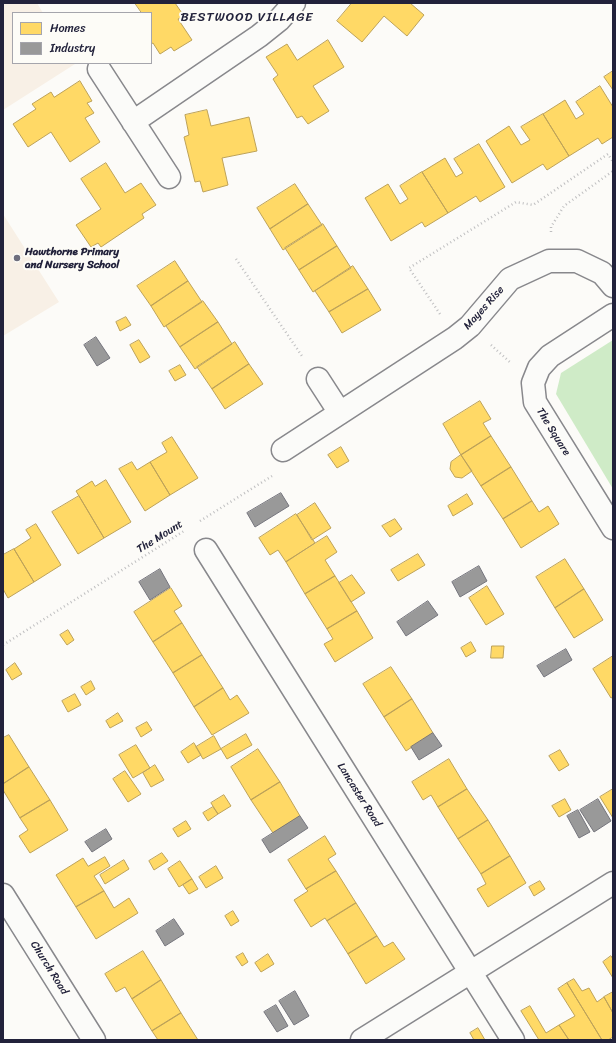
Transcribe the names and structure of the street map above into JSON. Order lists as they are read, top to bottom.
{
  "streets": {
    "street": [
      "Mayes Rise",
      "The Square",
      "Lancaster Road",
      "Church Road"
    ],
    "path": ["The Mount"]
  },
  "districts": ["BESTWOOD VILLAGE"],
  "places": ["Hawthorne Primary and Nursery School"],
  "legend": ["Homes", "Industry"]
}
